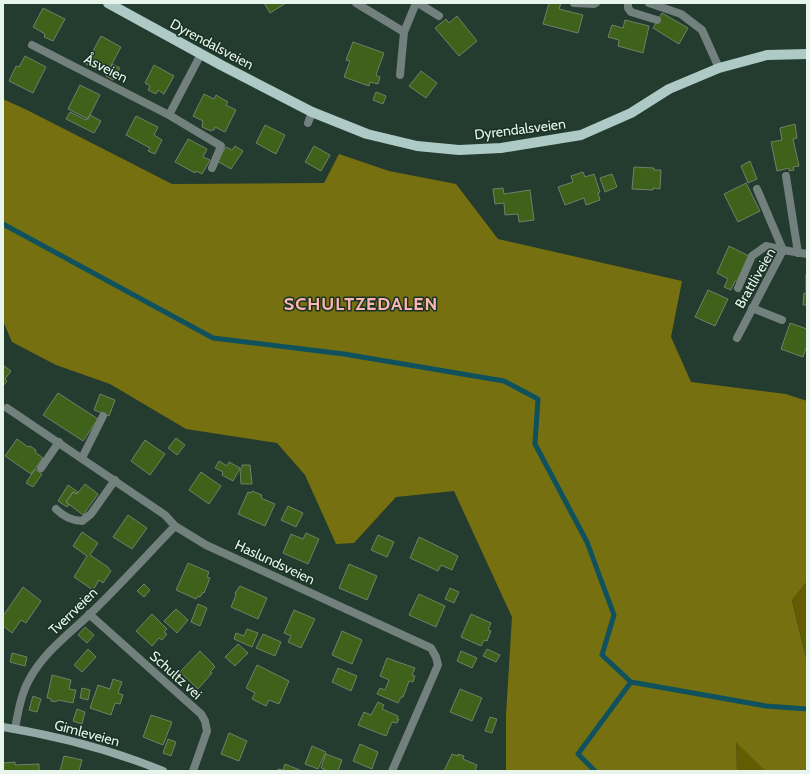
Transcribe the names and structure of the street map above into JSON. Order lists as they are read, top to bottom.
{
  "streets": {
    "main road": ["Dyrendalsveien"],
    "street": [
      "Åsveien",
      "Brattliveien",
      "Haslundsveien",
      "Tverrveien",
      "Schultz vei",
      "Gimleveien"
    ]
  },
  "crossings": [
    ["Haslundsveien", "Tverrveien"],
    ["Tverrveien", "Schultz vei"],
    ["Tverrveien", "Gimleveien"]
  ],
  "districts": ["SCHULTZEDALEN"]
}
